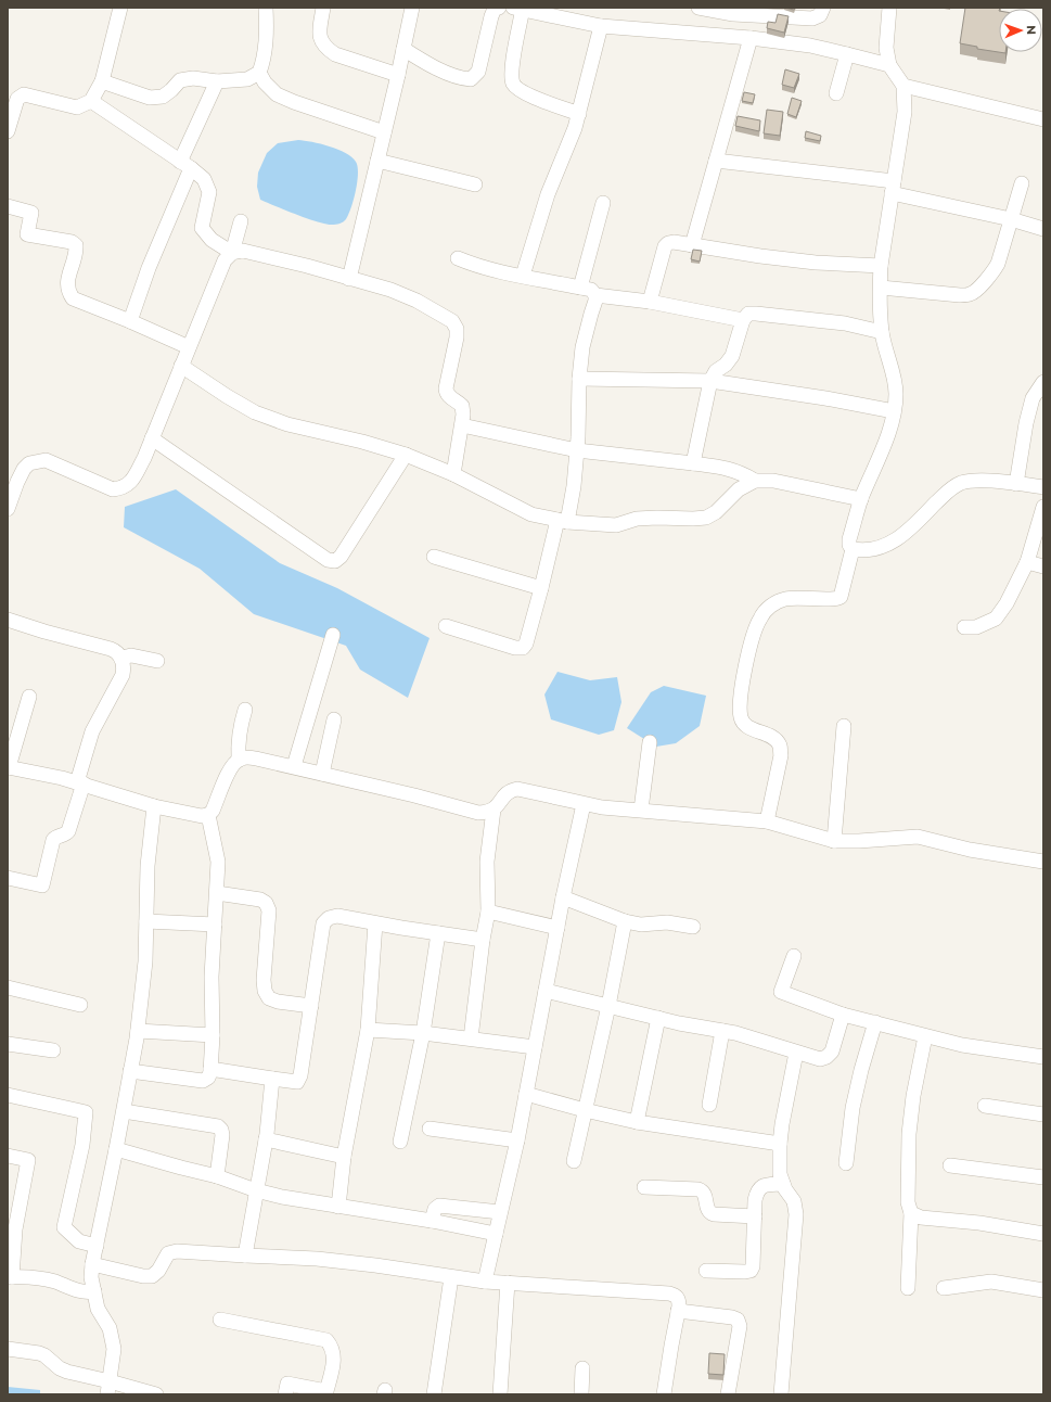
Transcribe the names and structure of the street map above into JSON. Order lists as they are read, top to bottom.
{
  "north": "right"
}
